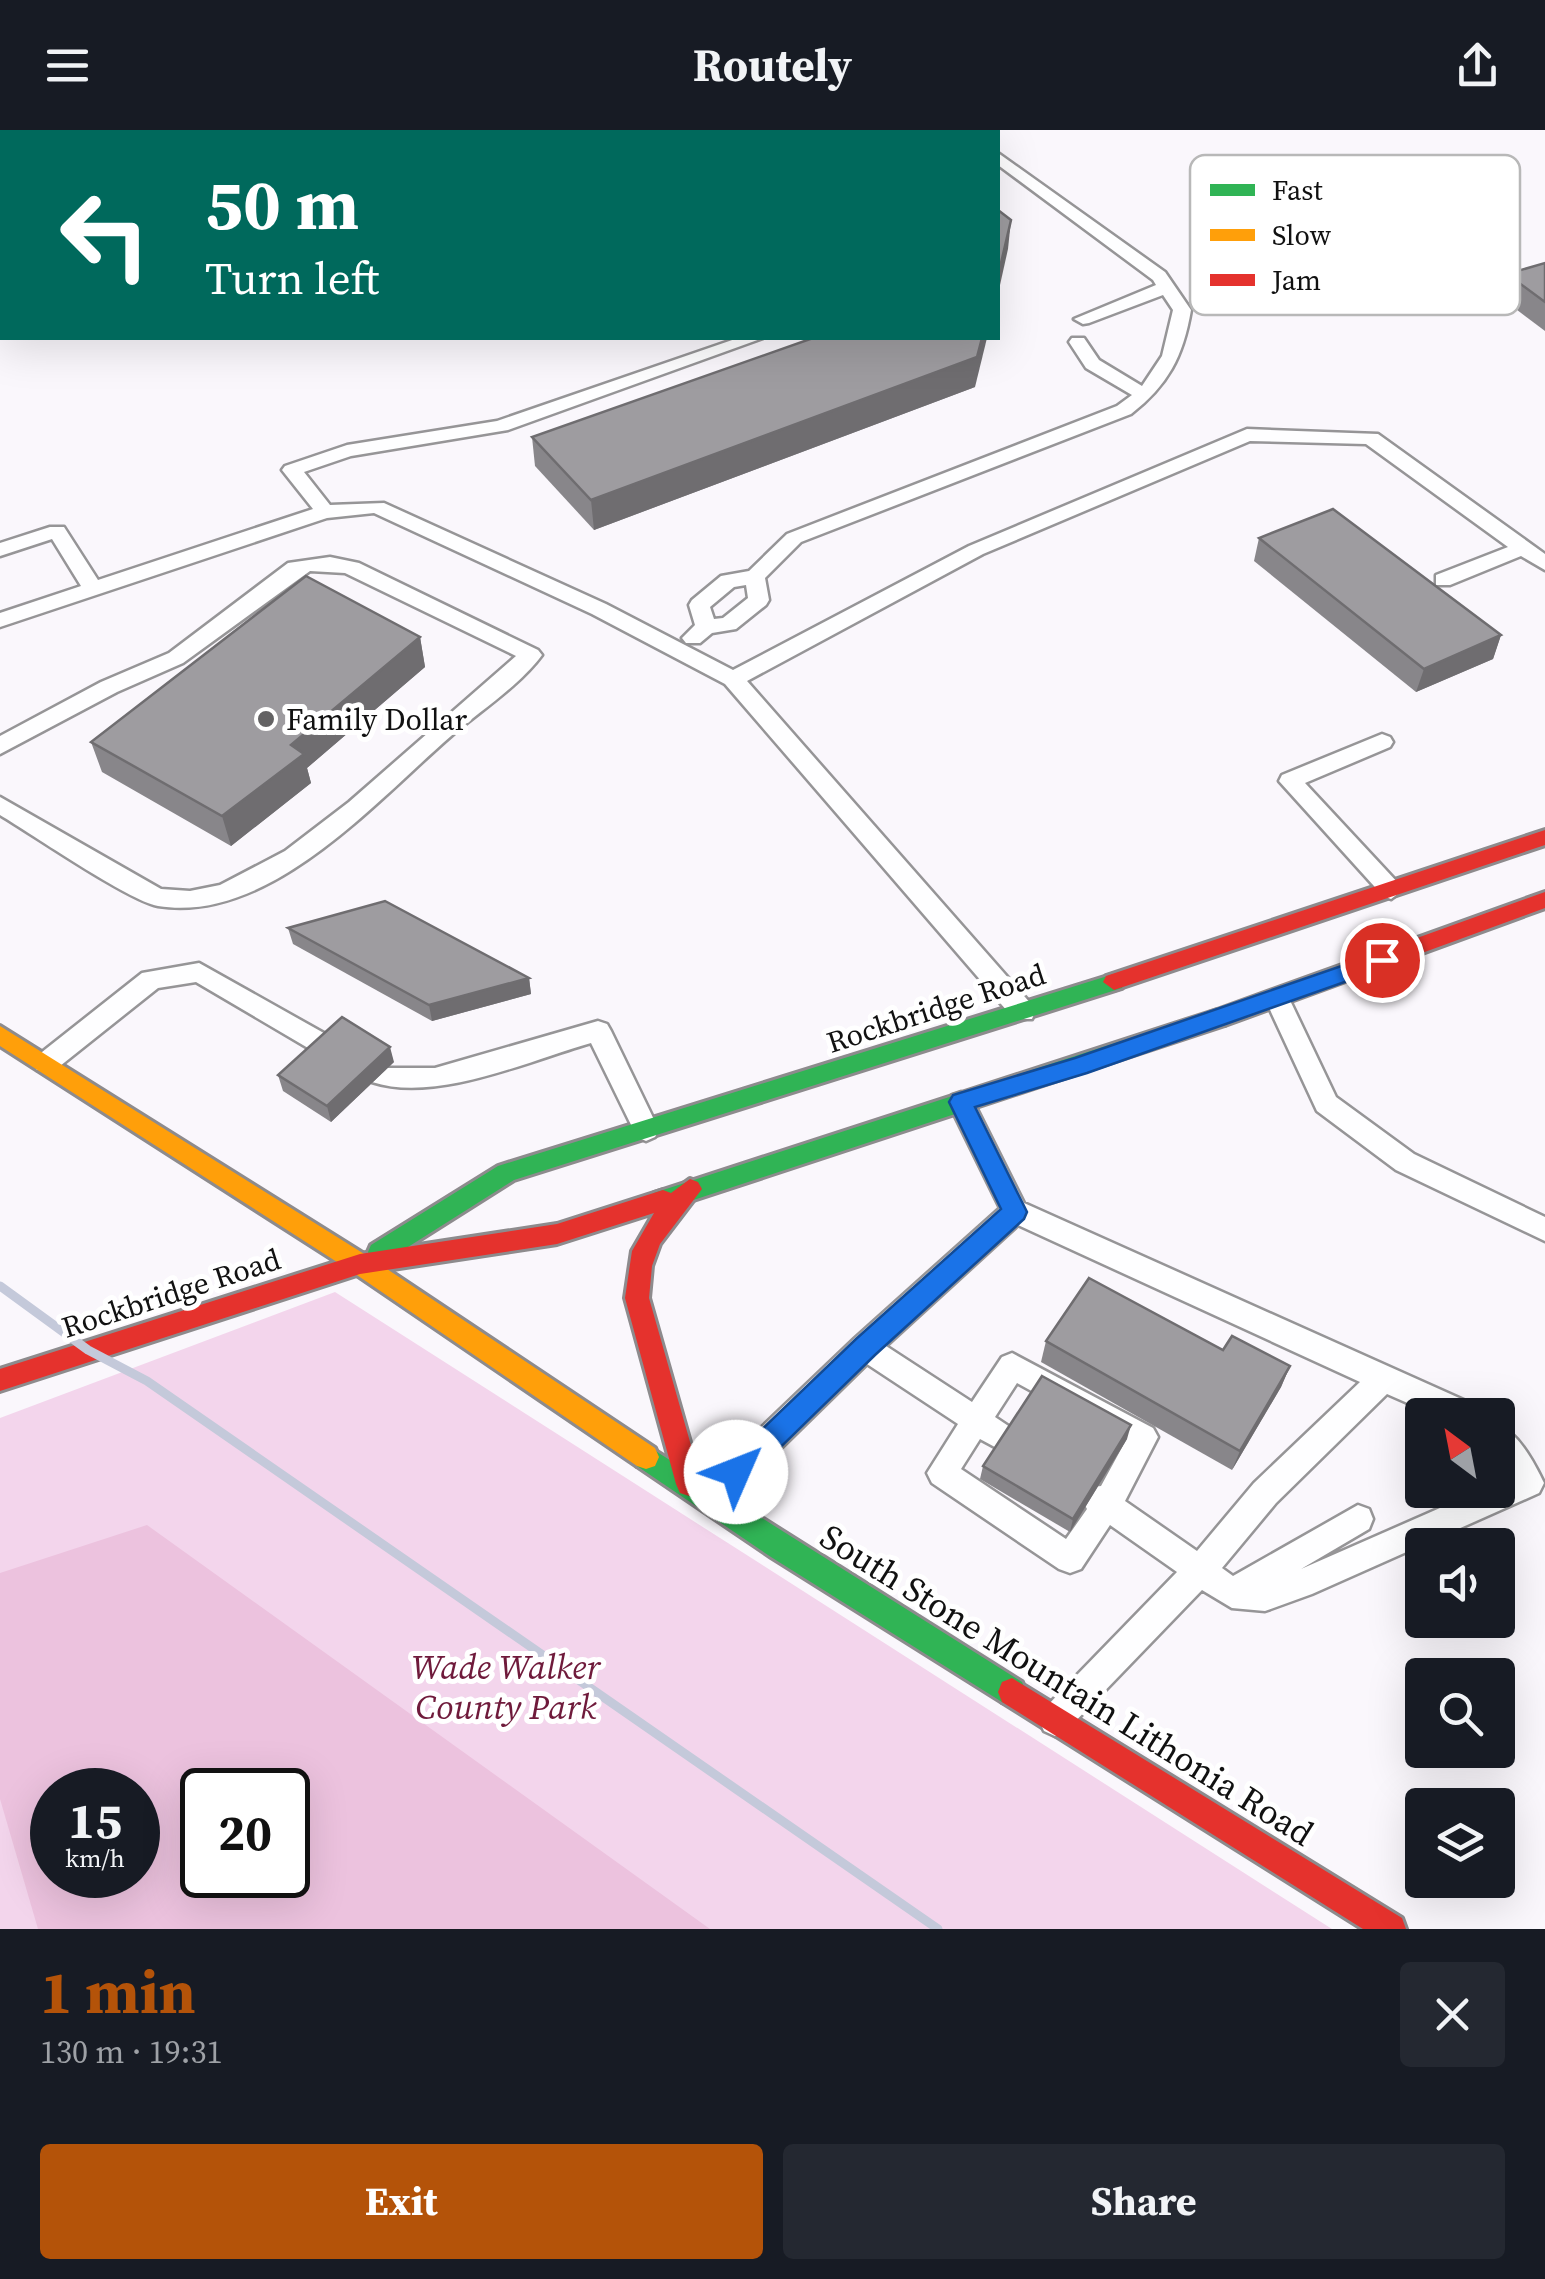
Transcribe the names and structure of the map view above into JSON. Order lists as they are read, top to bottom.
{
  "streets": {
    "main road": ["Rockbridge Road", "South Stone Mountain Lithonia Road"]
  },
  "crossings": [
    ["Rockbridge Road", "South Stone Mountain Lithonia Road"]
  ],
  "parks": ["Wade Walker County Park"],
  "places": ["Family Dollar"],
  "legend": ["Fast", "Slow", "Jam"],
  "north": "top left",
  "page": {
    "header": "Routely",
    "turn": ["50 m", "Turn left"],
    "speed": "15 km/h",
    "limit": "20",
    "heading": ["1 min", "130 m · 19:31"],
    "buttons": ["Exit", "Share"]
  }
}
